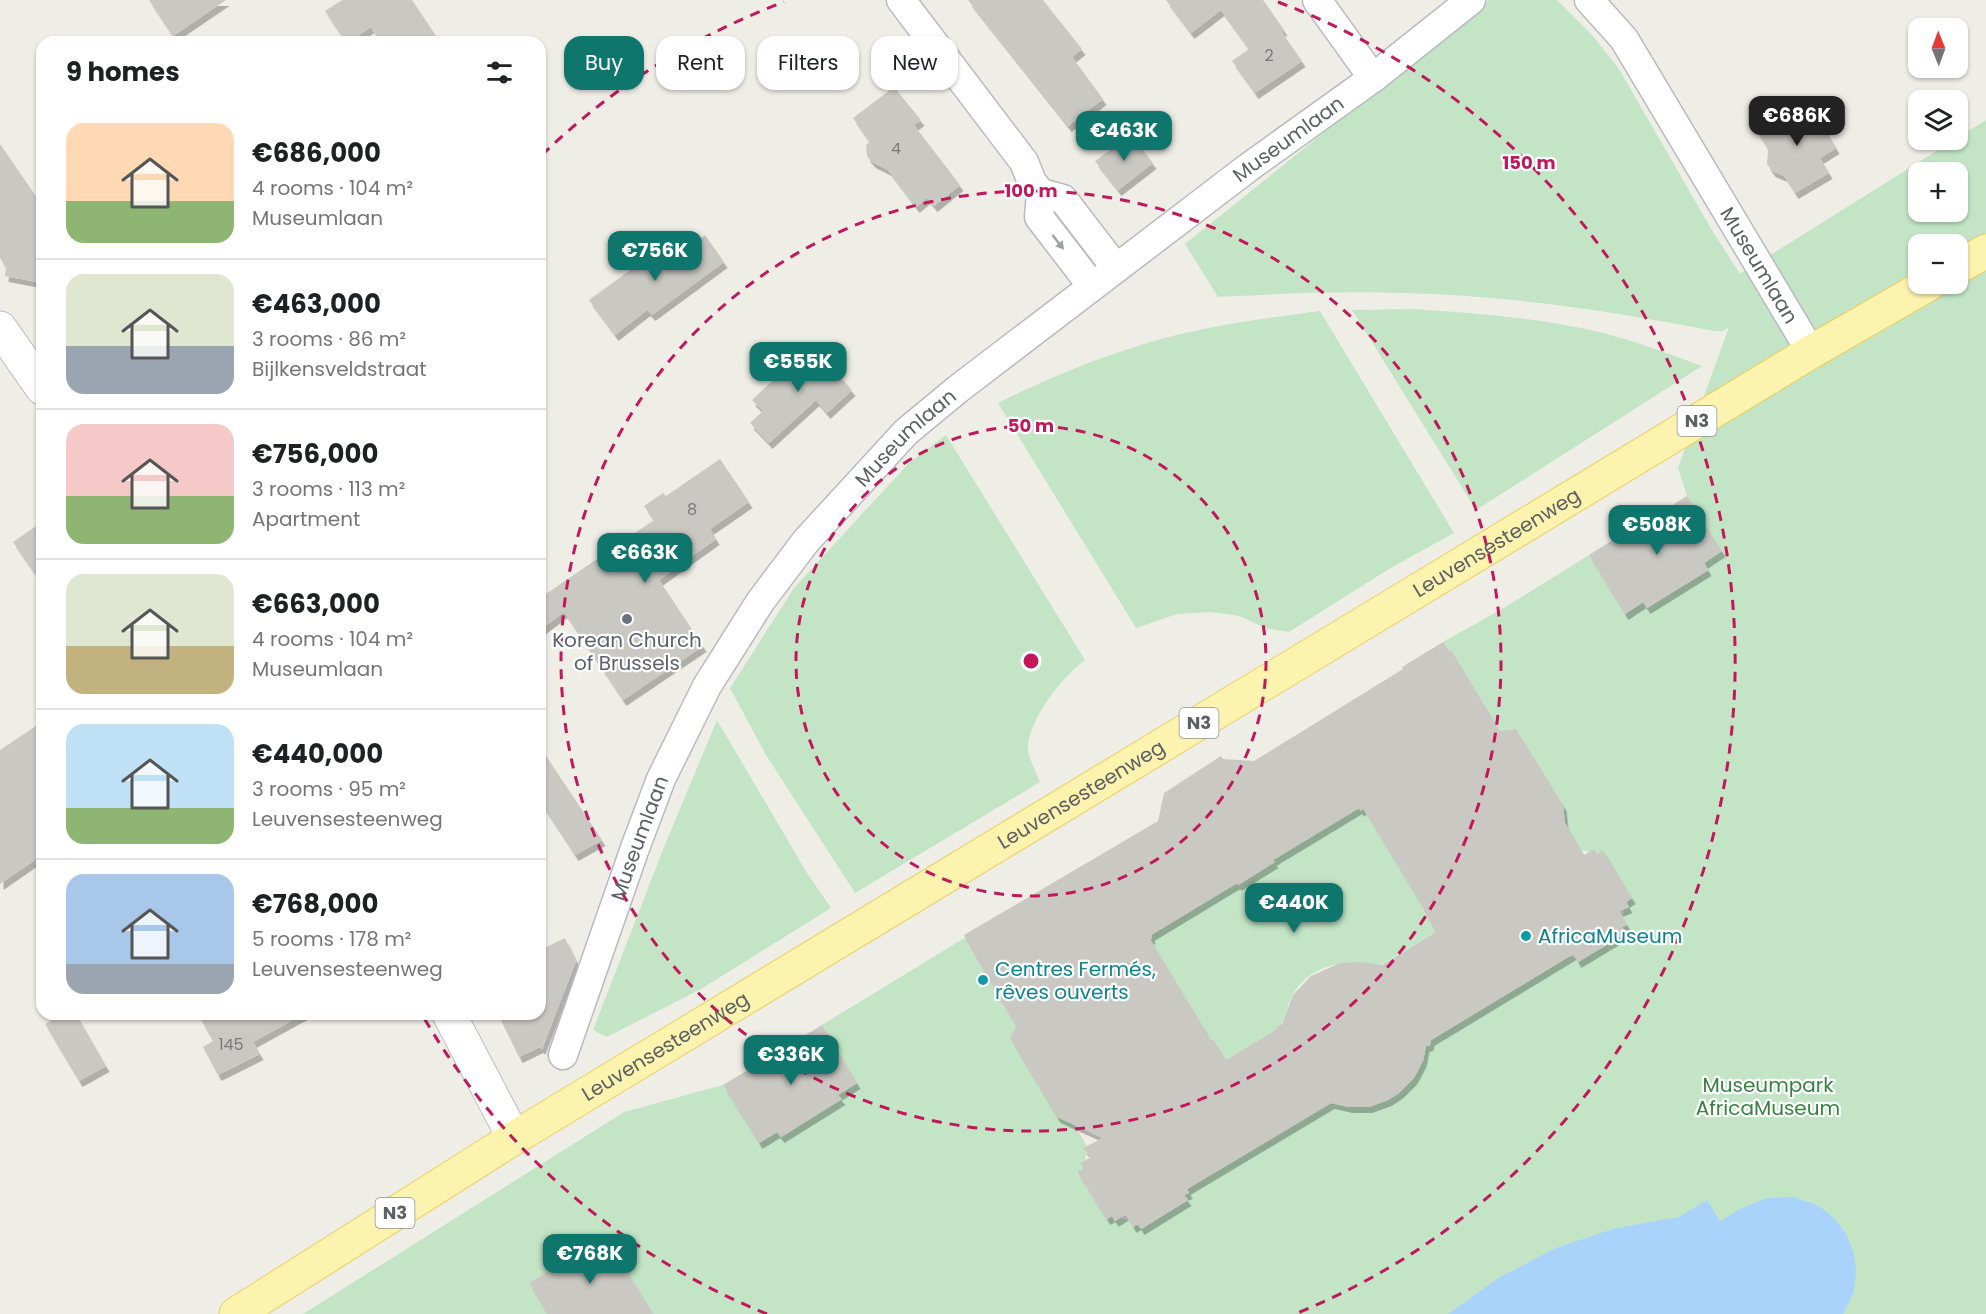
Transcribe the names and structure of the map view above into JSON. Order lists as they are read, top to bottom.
{
  "streets": {
    "main road": ["N3", "Leuvensesteenweg"],
    "street": ["Museumlaan"]
  },
  "crossings": [
    ["Museumlaan", "Leuvensesteenweg"]
  ],
  "parks": ["Museumpark AfricaMuseum"],
  "places": ["Korean Church of Brussels", "AfricaMuseum", "Centres Fermés, rêves ouverts"],
  "house_numbers": [
    "2",
    "4",
    "8",
    "145"
  ],
  "north": "top",
  "page": {
    "map_buttons": ["+", "−"],
    "chip": [
      "Buy",
      "Rent",
      "Filters",
      "New"
    ],
    "heading": "9 homes",
    "price": [
      "€686K",
      "€463K",
      "€756K",
      "€555K",
      "€508K",
      "€663K",
      "€440K",
      "€336K",
      "€768K"
    ],
    "list": [
      {
        "name": "€686,000",
        "note": "4 rooms · 104 m² · Museumlaan"
      },
      {
        "name": "€463,000",
        "note": "3 rooms · 86 m² · Bijlkensveldstraat"
      },
      {
        "name": "€756,000",
        "note": "3 rooms · 113 m² · Apartment"
      },
      {
        "name": "€663,000",
        "note": "4 rooms · 104 m² · Museumlaan"
      },
      {
        "name": "€440,000",
        "note": "3 rooms · 95 m² · Leuvensesteenweg"
      },
      {
        "name": "€768,000",
        "note": "5 rooms · 178 m² · Leuvensesteenweg"
      }
    ]
  },
  "rings": ["150 m", "100 m", "50 m"]
}
